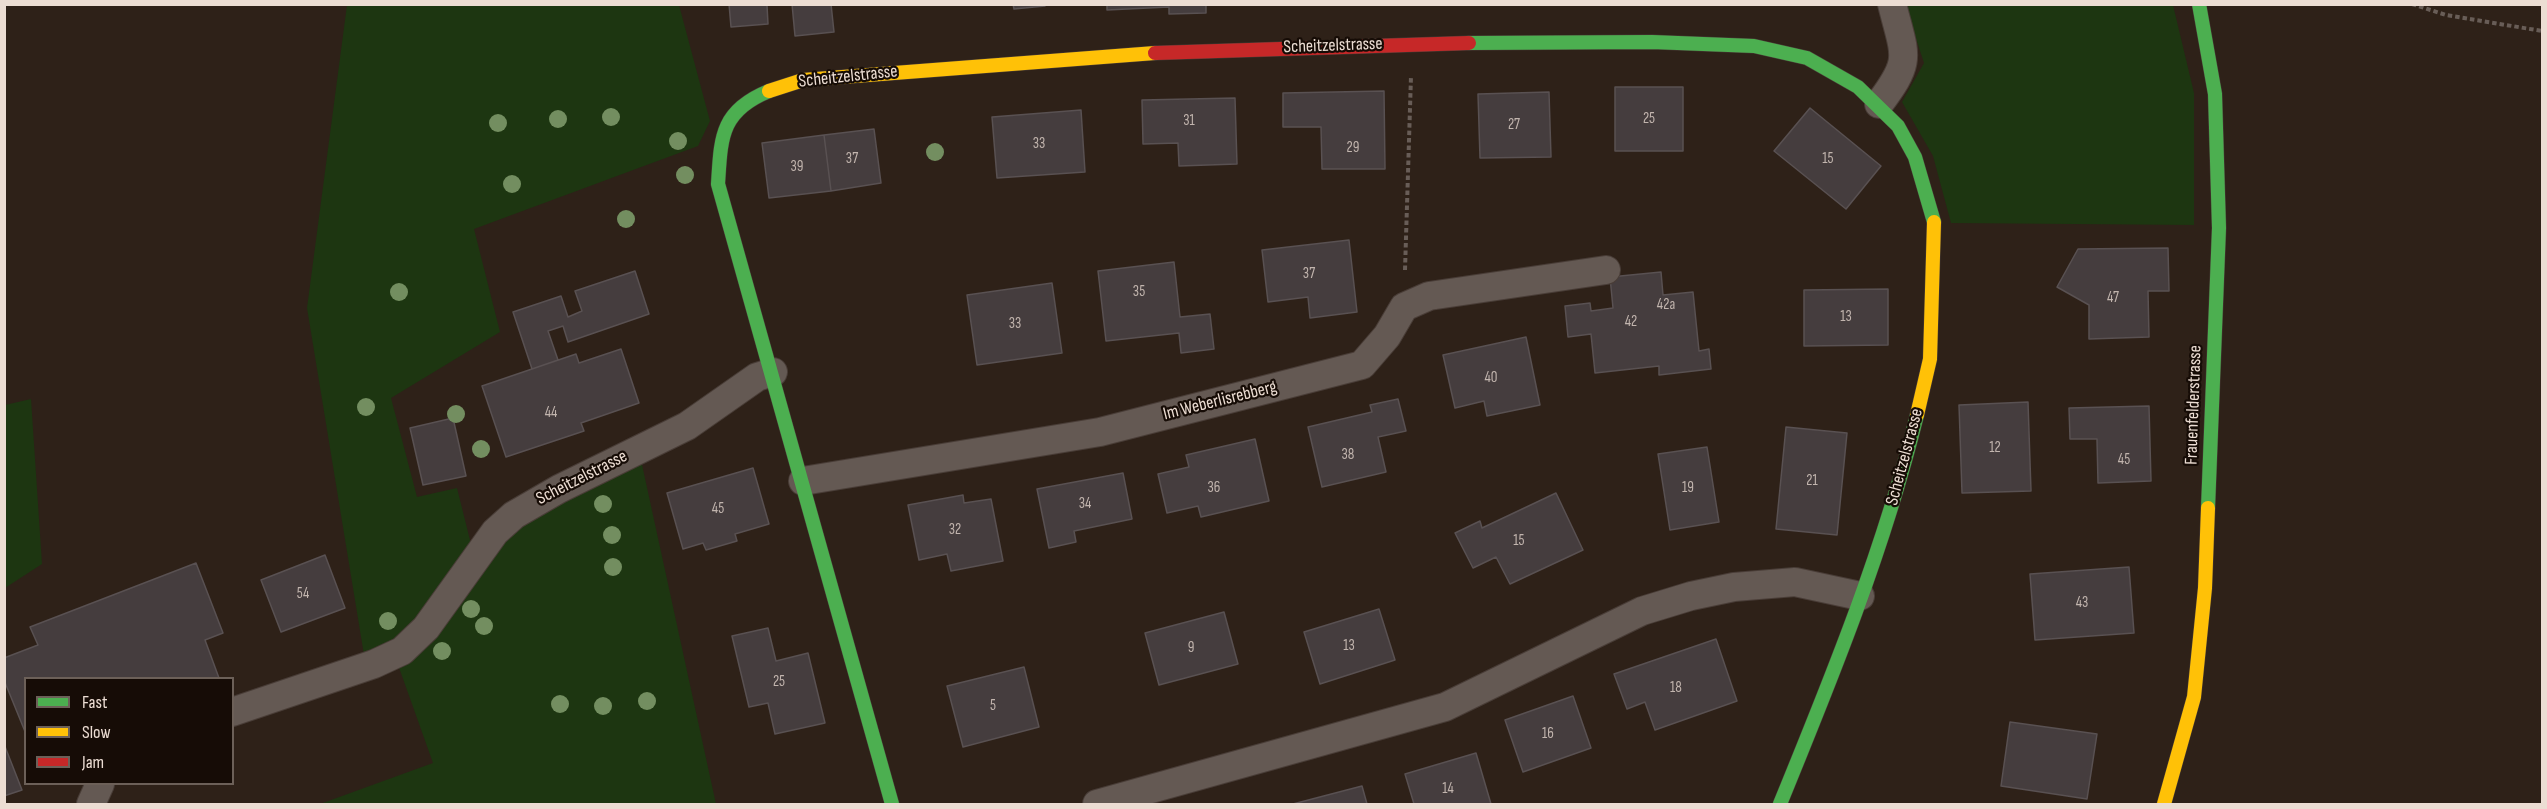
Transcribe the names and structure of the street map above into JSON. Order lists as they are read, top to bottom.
{
  "streets": {
    "street": ["Scheitzelstrasse", "Im Weberlisrebberg", "Frauenfelderstrasse"]
  },
  "house_numbers": [
    "25",
    "31",
    "27",
    "33",
    "29",
    "37",
    "15",
    "39",
    "37",
    "35",
    "47",
    "42a",
    "13",
    "42",
    "33",
    "40",
    "44",
    "12",
    "38",
    "45",
    "21",
    "36",
    "19",
    "34",
    "45",
    "32",
    "15",
    "54",
    "43",
    "13",
    "9",
    "25",
    "18",
    "5",
    "16",
    "14"
  ],
  "legend": ["Fast", "Slow", "Jam"]
}
